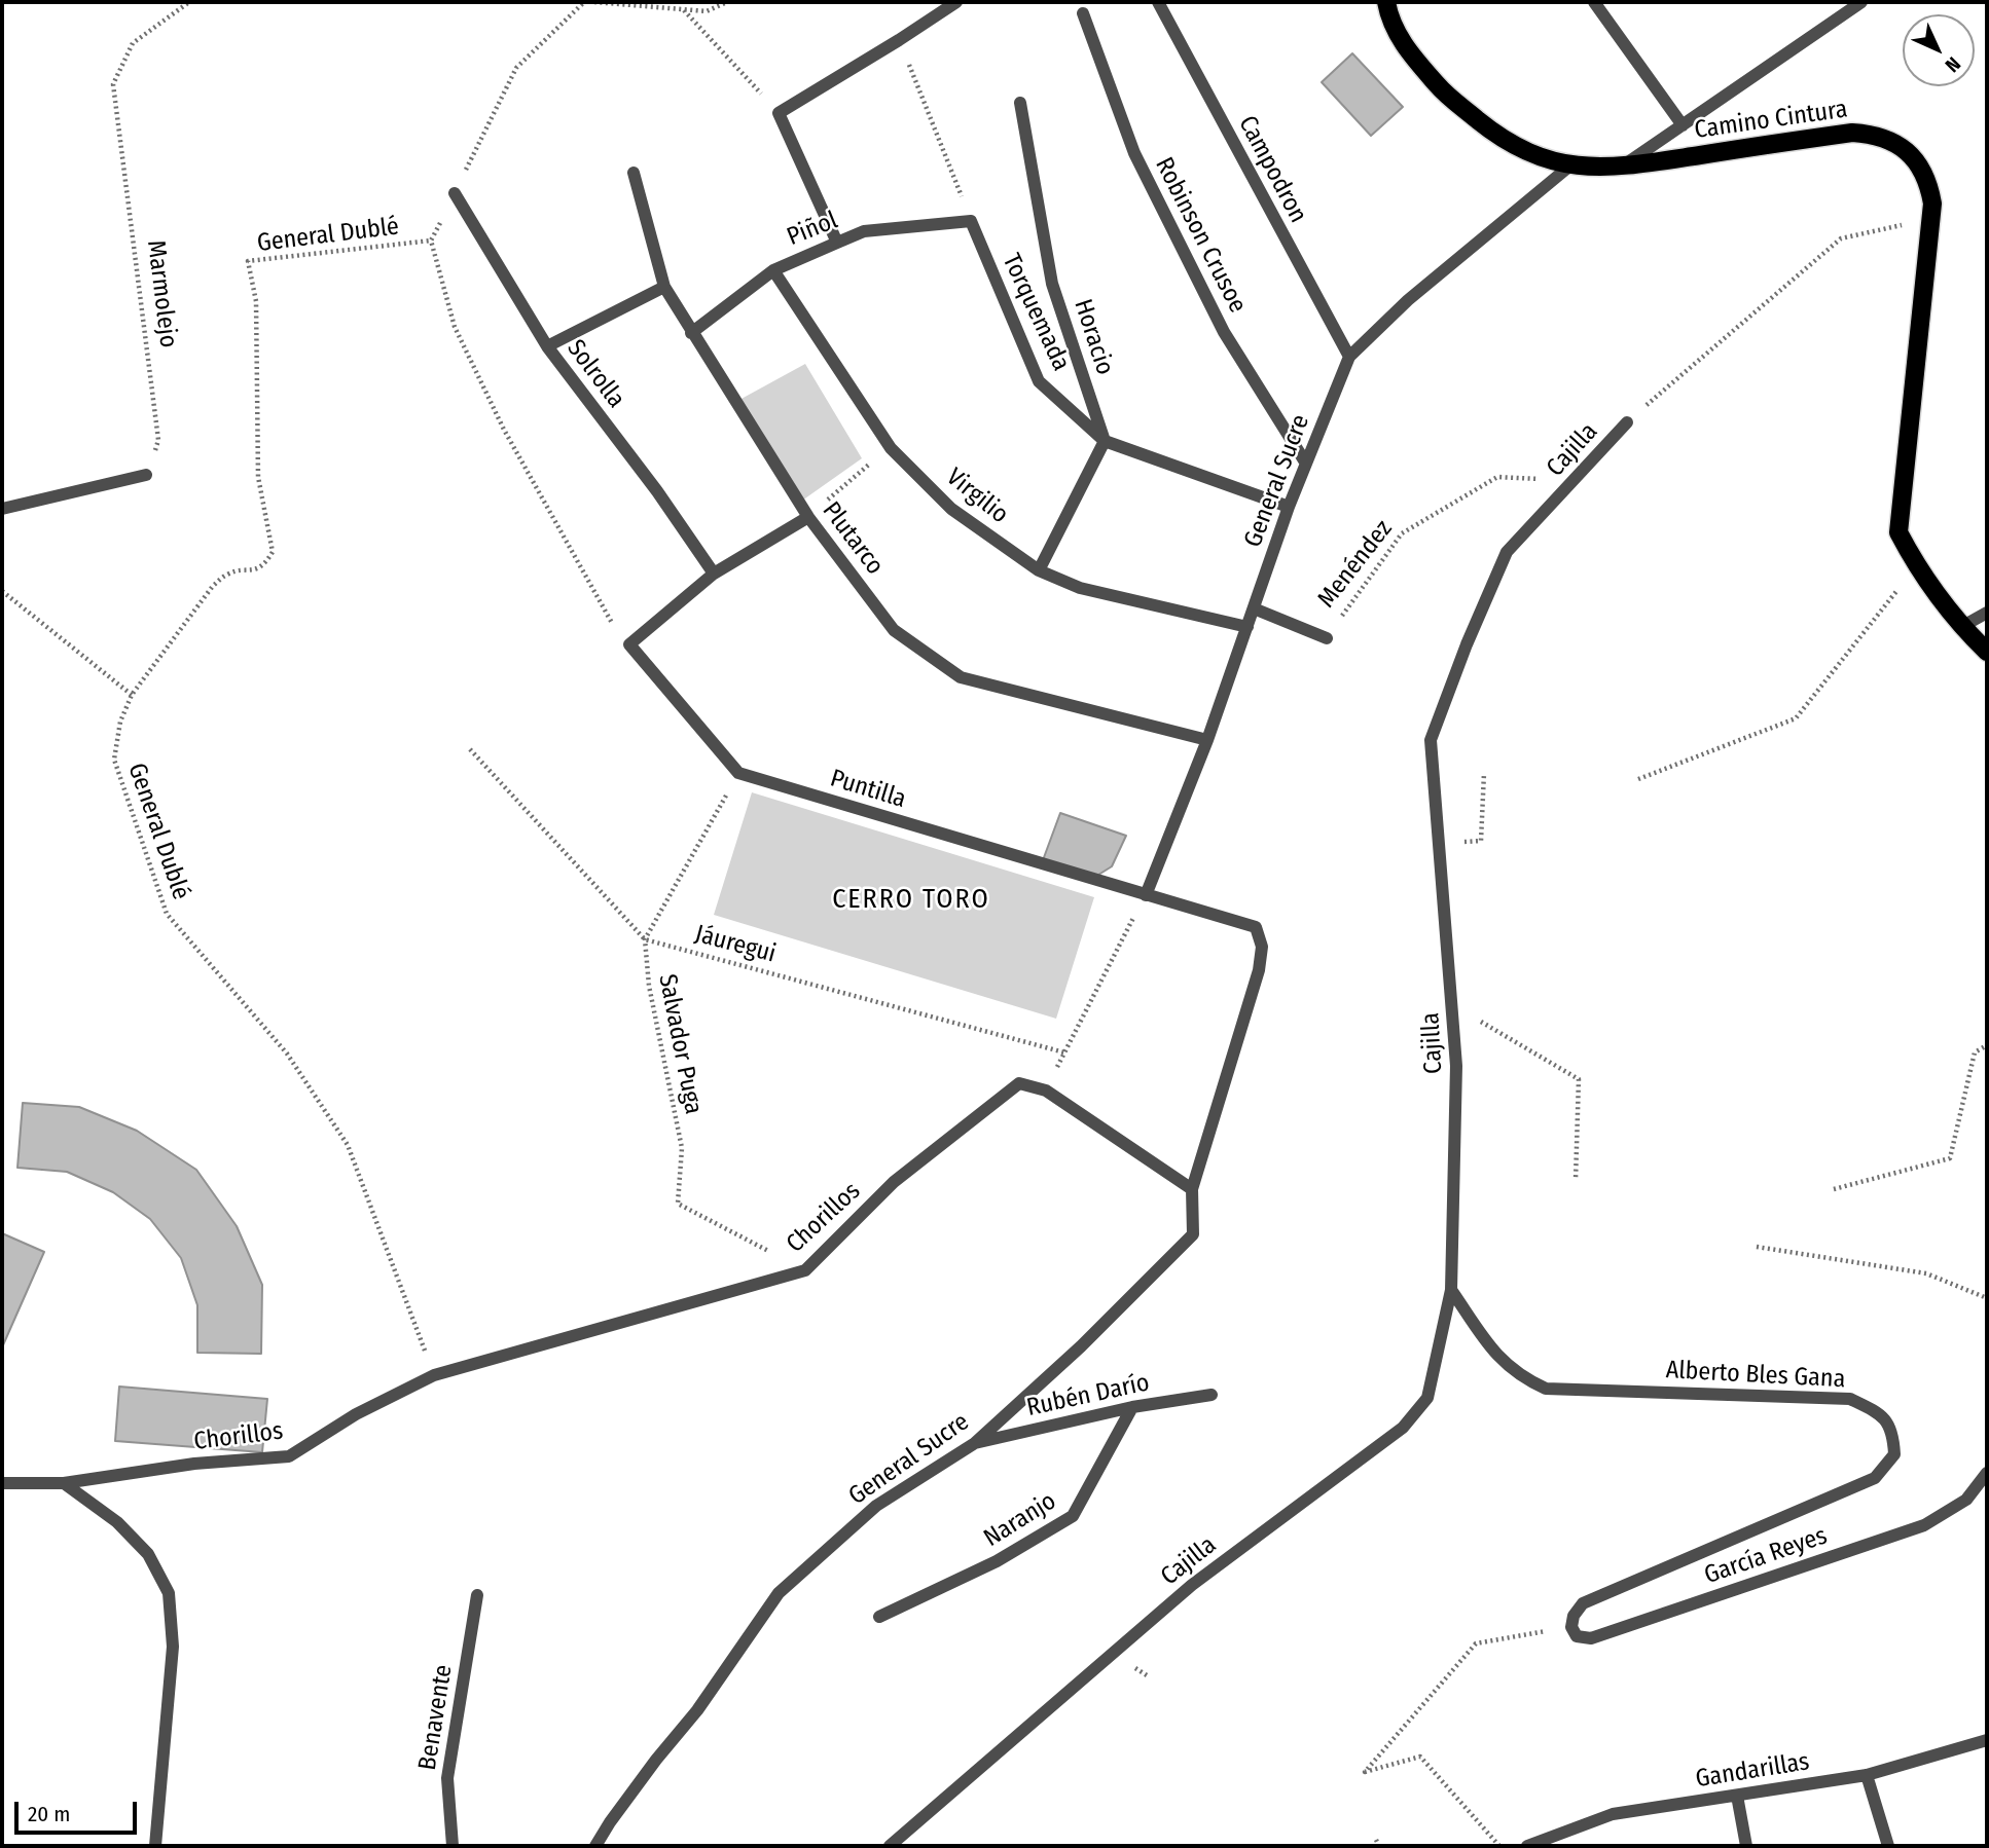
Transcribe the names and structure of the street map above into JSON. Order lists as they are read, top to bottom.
{
  "streets": {
    "main road": ["Camino Cintura"],
    "street": [
      "Campodron",
      "Piñol",
      "Robinson Crusoe",
      "Torquemada",
      "Horacio",
      "Solrolla",
      "Cajilla",
      "General Sucre",
      "Virgilio",
      "Plutarco",
      "Menéndez",
      "Puntilla",
      "Chorillos",
      "Alberto Bles Gana",
      "Rubén Darío",
      "Naranjo",
      "García Reyes",
      "Benavente",
      "Gandarillas"
    ],
    "path": [
      "General Dublé",
      "Marmolejo",
      "Jáuregui",
      "Salvador Puga"
    ]
  },
  "crossings": [
    ["Camino Cintura", "Cajilla"],
    ["Camino Cintura", "General Sucre"],
    ["Campodron", "General Sucre"],
    ["Piñol", "Torquemada"],
    ["Piñol", "Virgilio"],
    ["Piñol", "Plutarco"],
    ["General Dublé", "Chorillos"],
    ["Robinson Crusoe", "General Sucre"],
    ["Torquemada", "Horacio"],
    ["Torquemada", "General Sucre"],
    ["Cajilla", "Menéndez"],
    ["Cajilla", "Alberto Bles Gana"],
    ["General Sucre", "Virgilio"],
    ["General Sucre", "Plutarco"],
    ["General Sucre", "Menéndez"],
    ["General Sucre", "Puntilla"],
    ["General Sucre", "Rubén Darío"],
    ["Jáuregui", "Salvador Puga"],
    ["Salvador Puga", "Chorillos"],
    ["Alberto Bles Gana", "García Reyes"],
    ["Rubén Darío", "Naranjo"]
  ],
  "districts": ["CERRO TORO"],
  "scale_bar": "20 m",
  "north": "bottom right"
}
